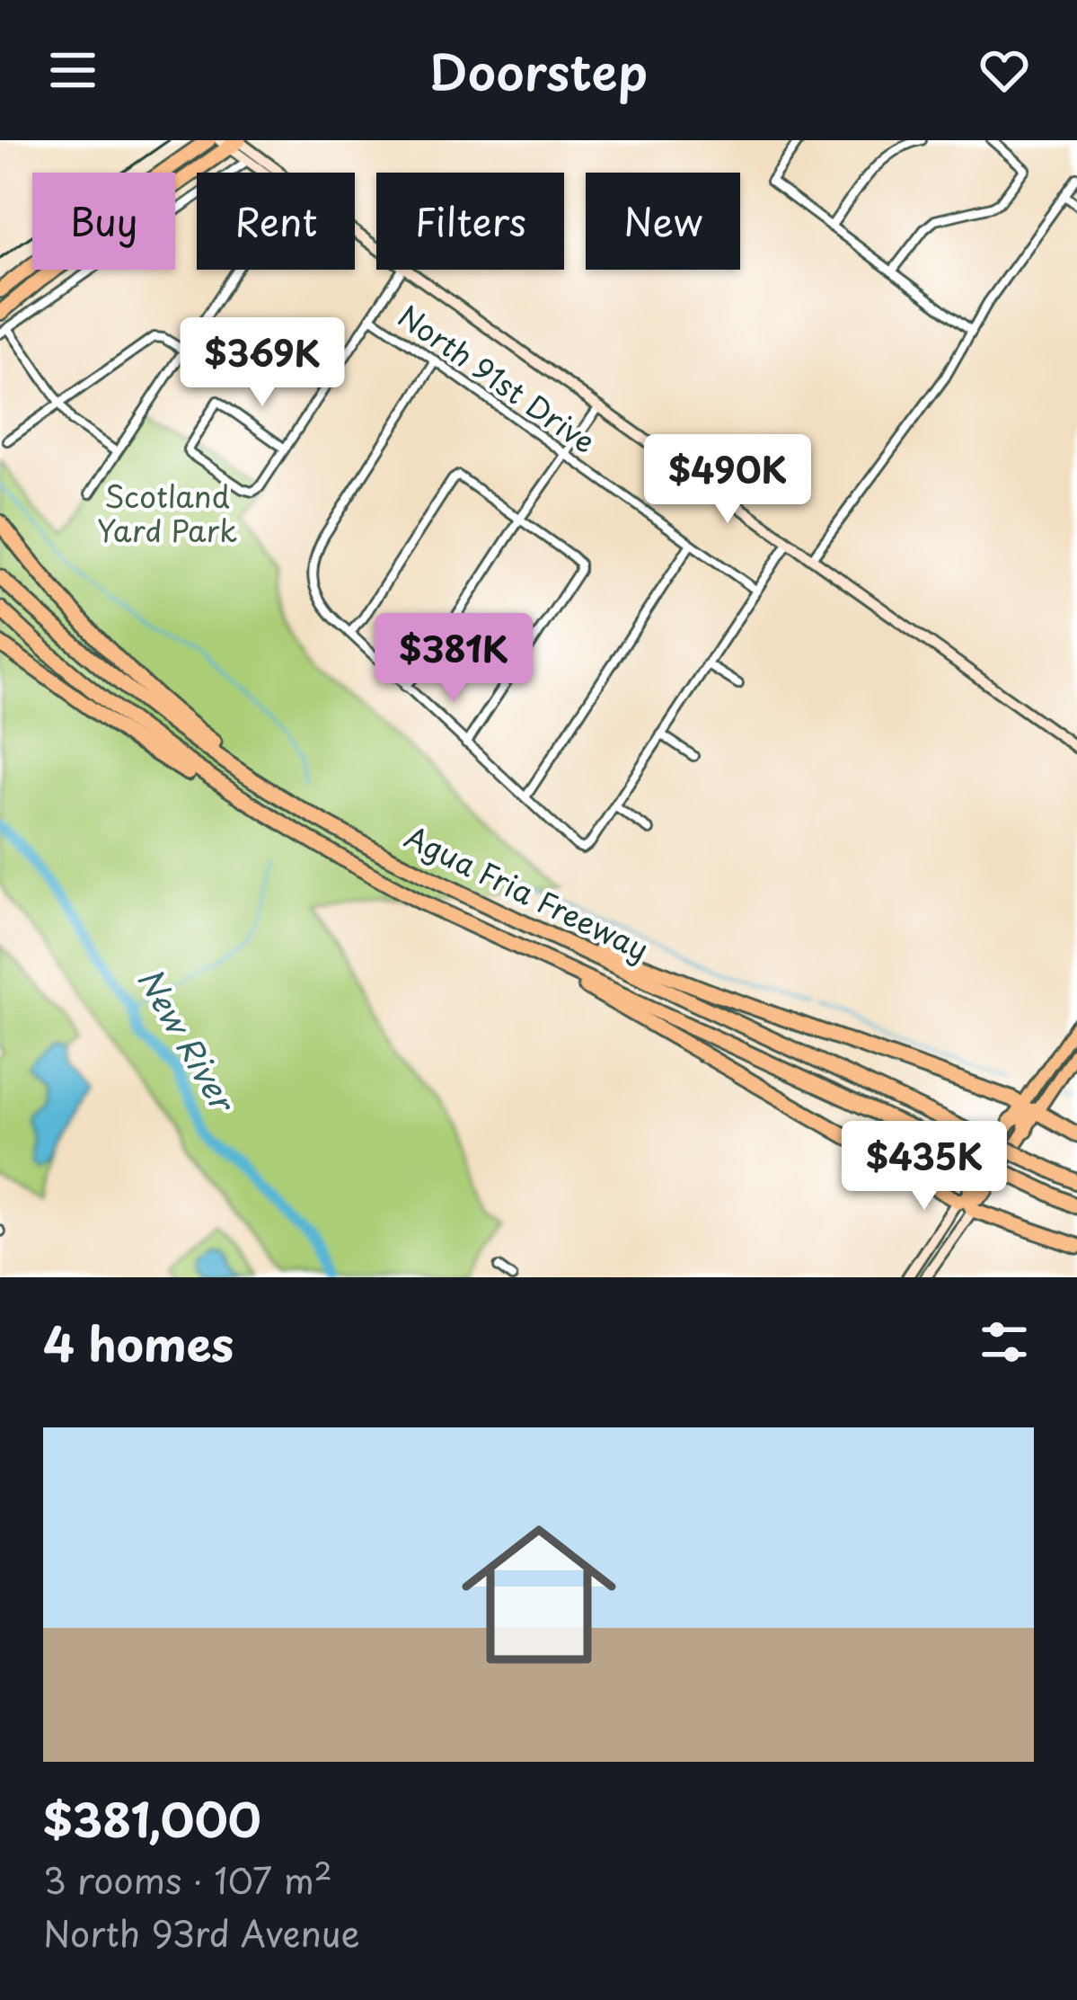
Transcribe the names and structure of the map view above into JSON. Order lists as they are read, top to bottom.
{
  "streets": {
    "highway": ["Agua Fria Freeway"],
    "street": ["North 91st Drive"]
  },
  "water": ["New River"],
  "parks": ["Scotland Yard Park"],
  "page": {
    "header": "Doorstep",
    "chip": [
      "Buy",
      "Rent",
      "Filters",
      "New"
    ],
    "price": [
      "$369K",
      "$490K",
      "$381K",
      "$435K"
    ],
    "heading": "4 homes",
    "list": [
      {
        "name": "$381,000",
        "note": "3 rooms · 107 m² · North 93rd Avenue"
      }
    ]
  }
}
